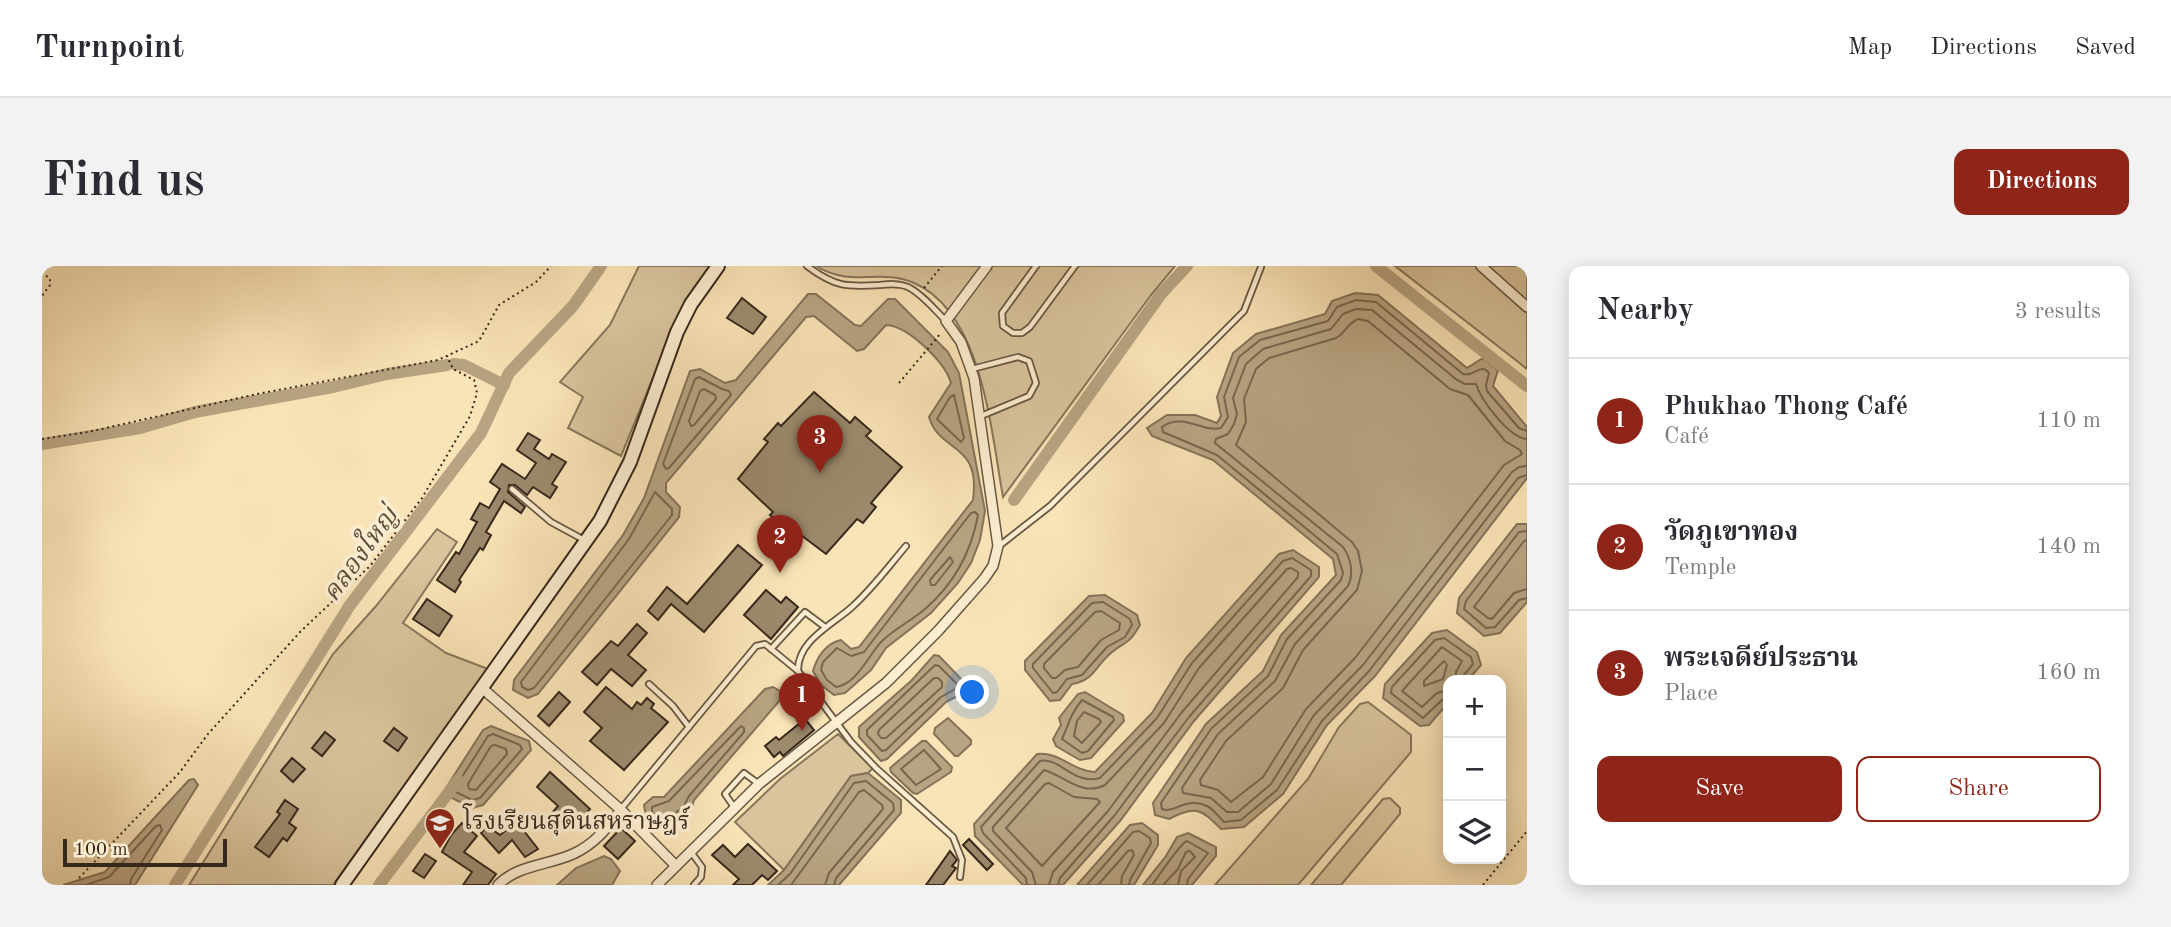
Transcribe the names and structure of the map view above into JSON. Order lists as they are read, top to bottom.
{
  "water": ["คลองใหญ่"],
  "places": {
    "school or university": ["โรงเรียนสุดินสหราษฎร์"]
  },
  "scale_bar": "100 m",
  "page": {
    "header": "Turnpoint",
    "nav": ["Map", "Directions", "Saved"],
    "buttons": [
      "Directions",
      ["Save", "Share"]
    ],
    "title": "Find us",
    "heading": ["Nearby", "3 results"],
    "list": [
      {
        "mark": "1",
        "name": "Phukhao Thong Café",
        "note": "Café",
        "value": "110 m"
      },
      {
        "mark": "2",
        "name": "วัดภูเขาทอง",
        "note": "Temple",
        "value": "140 m"
      },
      {
        "mark": "3",
        "name": "พระเจดีย์ประธาน",
        "note": "Place",
        "value": "160 m"
      }
    ],
    "pins": ["3", "2", "1"],
    "map_buttons": ["+", "−"],
    "scale": "100 m"
  }
}
